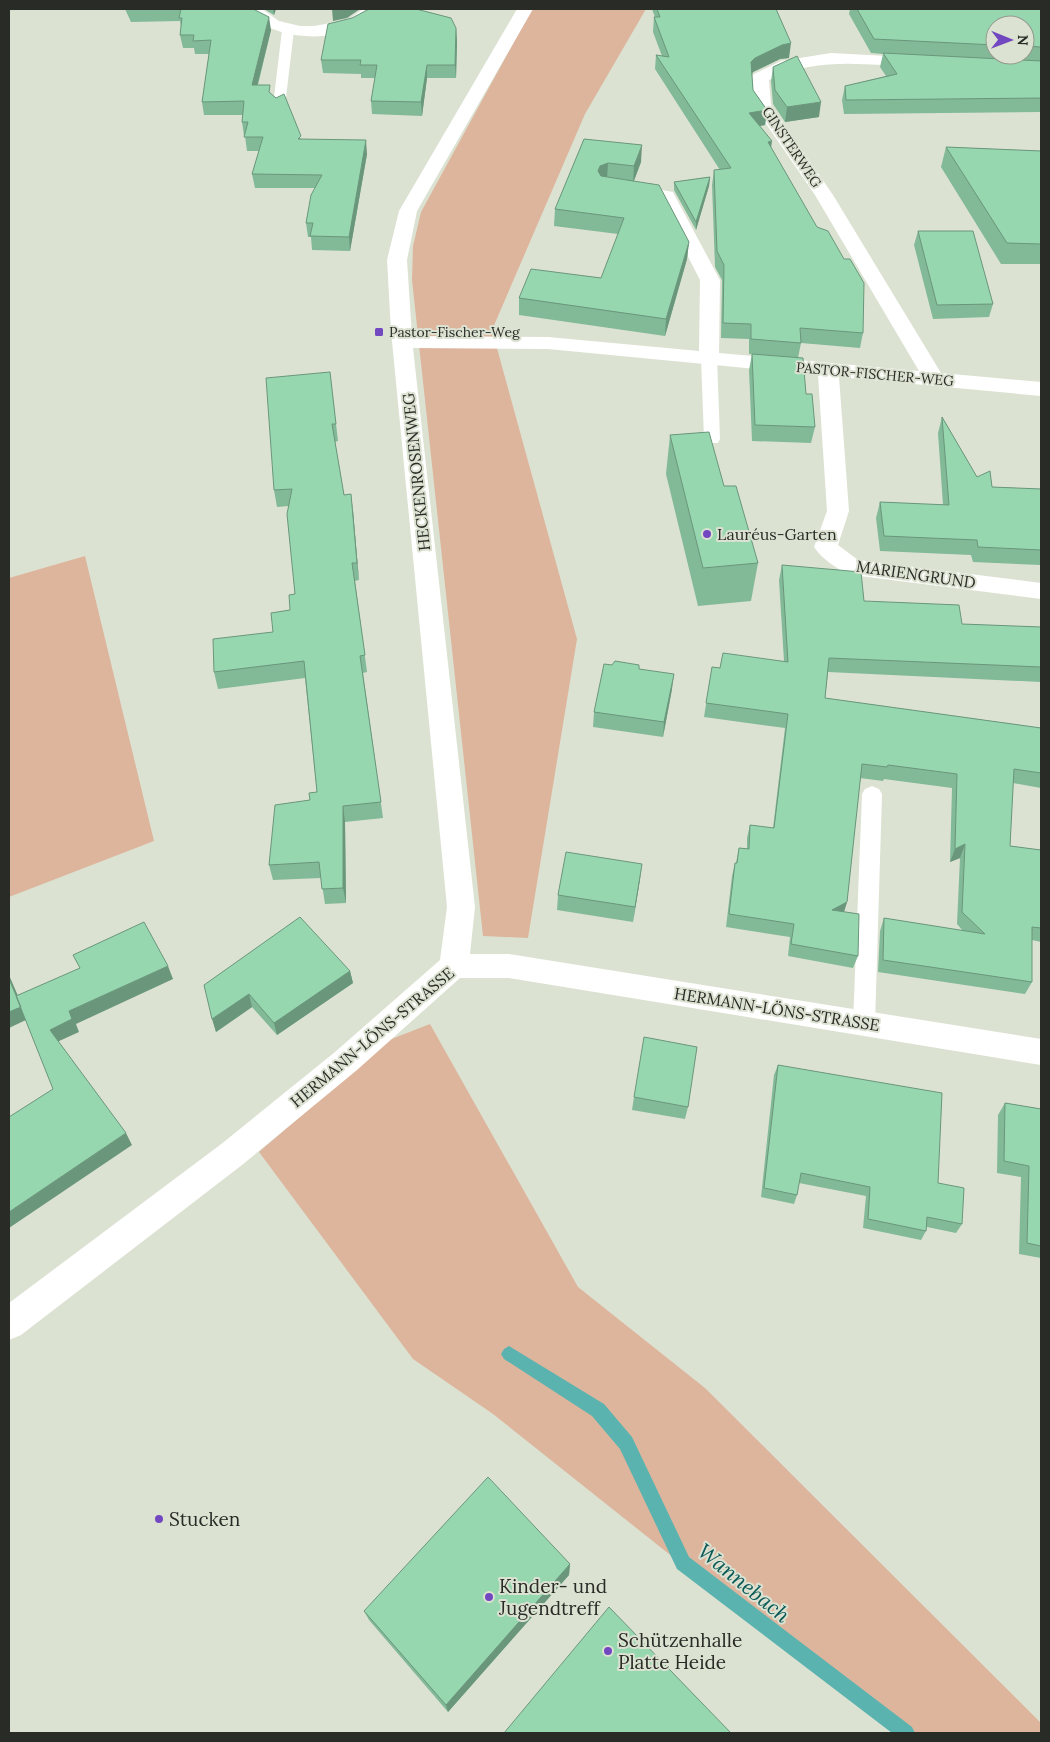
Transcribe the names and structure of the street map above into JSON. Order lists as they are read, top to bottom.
{
  "streets": {
    "street": [
      "GINSTERWEG",
      "PASTOR-FISCHER-WEG",
      "HECKENROSENWEG",
      "MARIENGRUND",
      "HERMANN-LÖNS-STRASSE"
    ]
  },
  "crossings": [
    ["GINSTERWEG", "PASTOR-FISCHER-WEG"],
    ["PASTOR-FISCHER-WEG", "HECKENROSENWEG"],
    ["PASTOR-FISCHER-WEG", "MARIENGRUND"],
    ["HECKENROSENWEG", "HERMANN-LÖNS-STRASSE"]
  ],
  "water": ["Wannebach"],
  "places": {
    "transit": ["Pastor-Fischer-Weg"],
    "other": [
      "Lauréus-Garten",
      "Stucken",
      "Kinder- und Jugendtreff",
      "Schützenhalle Platte Heide"
    ]
  },
  "north": "right"
}
